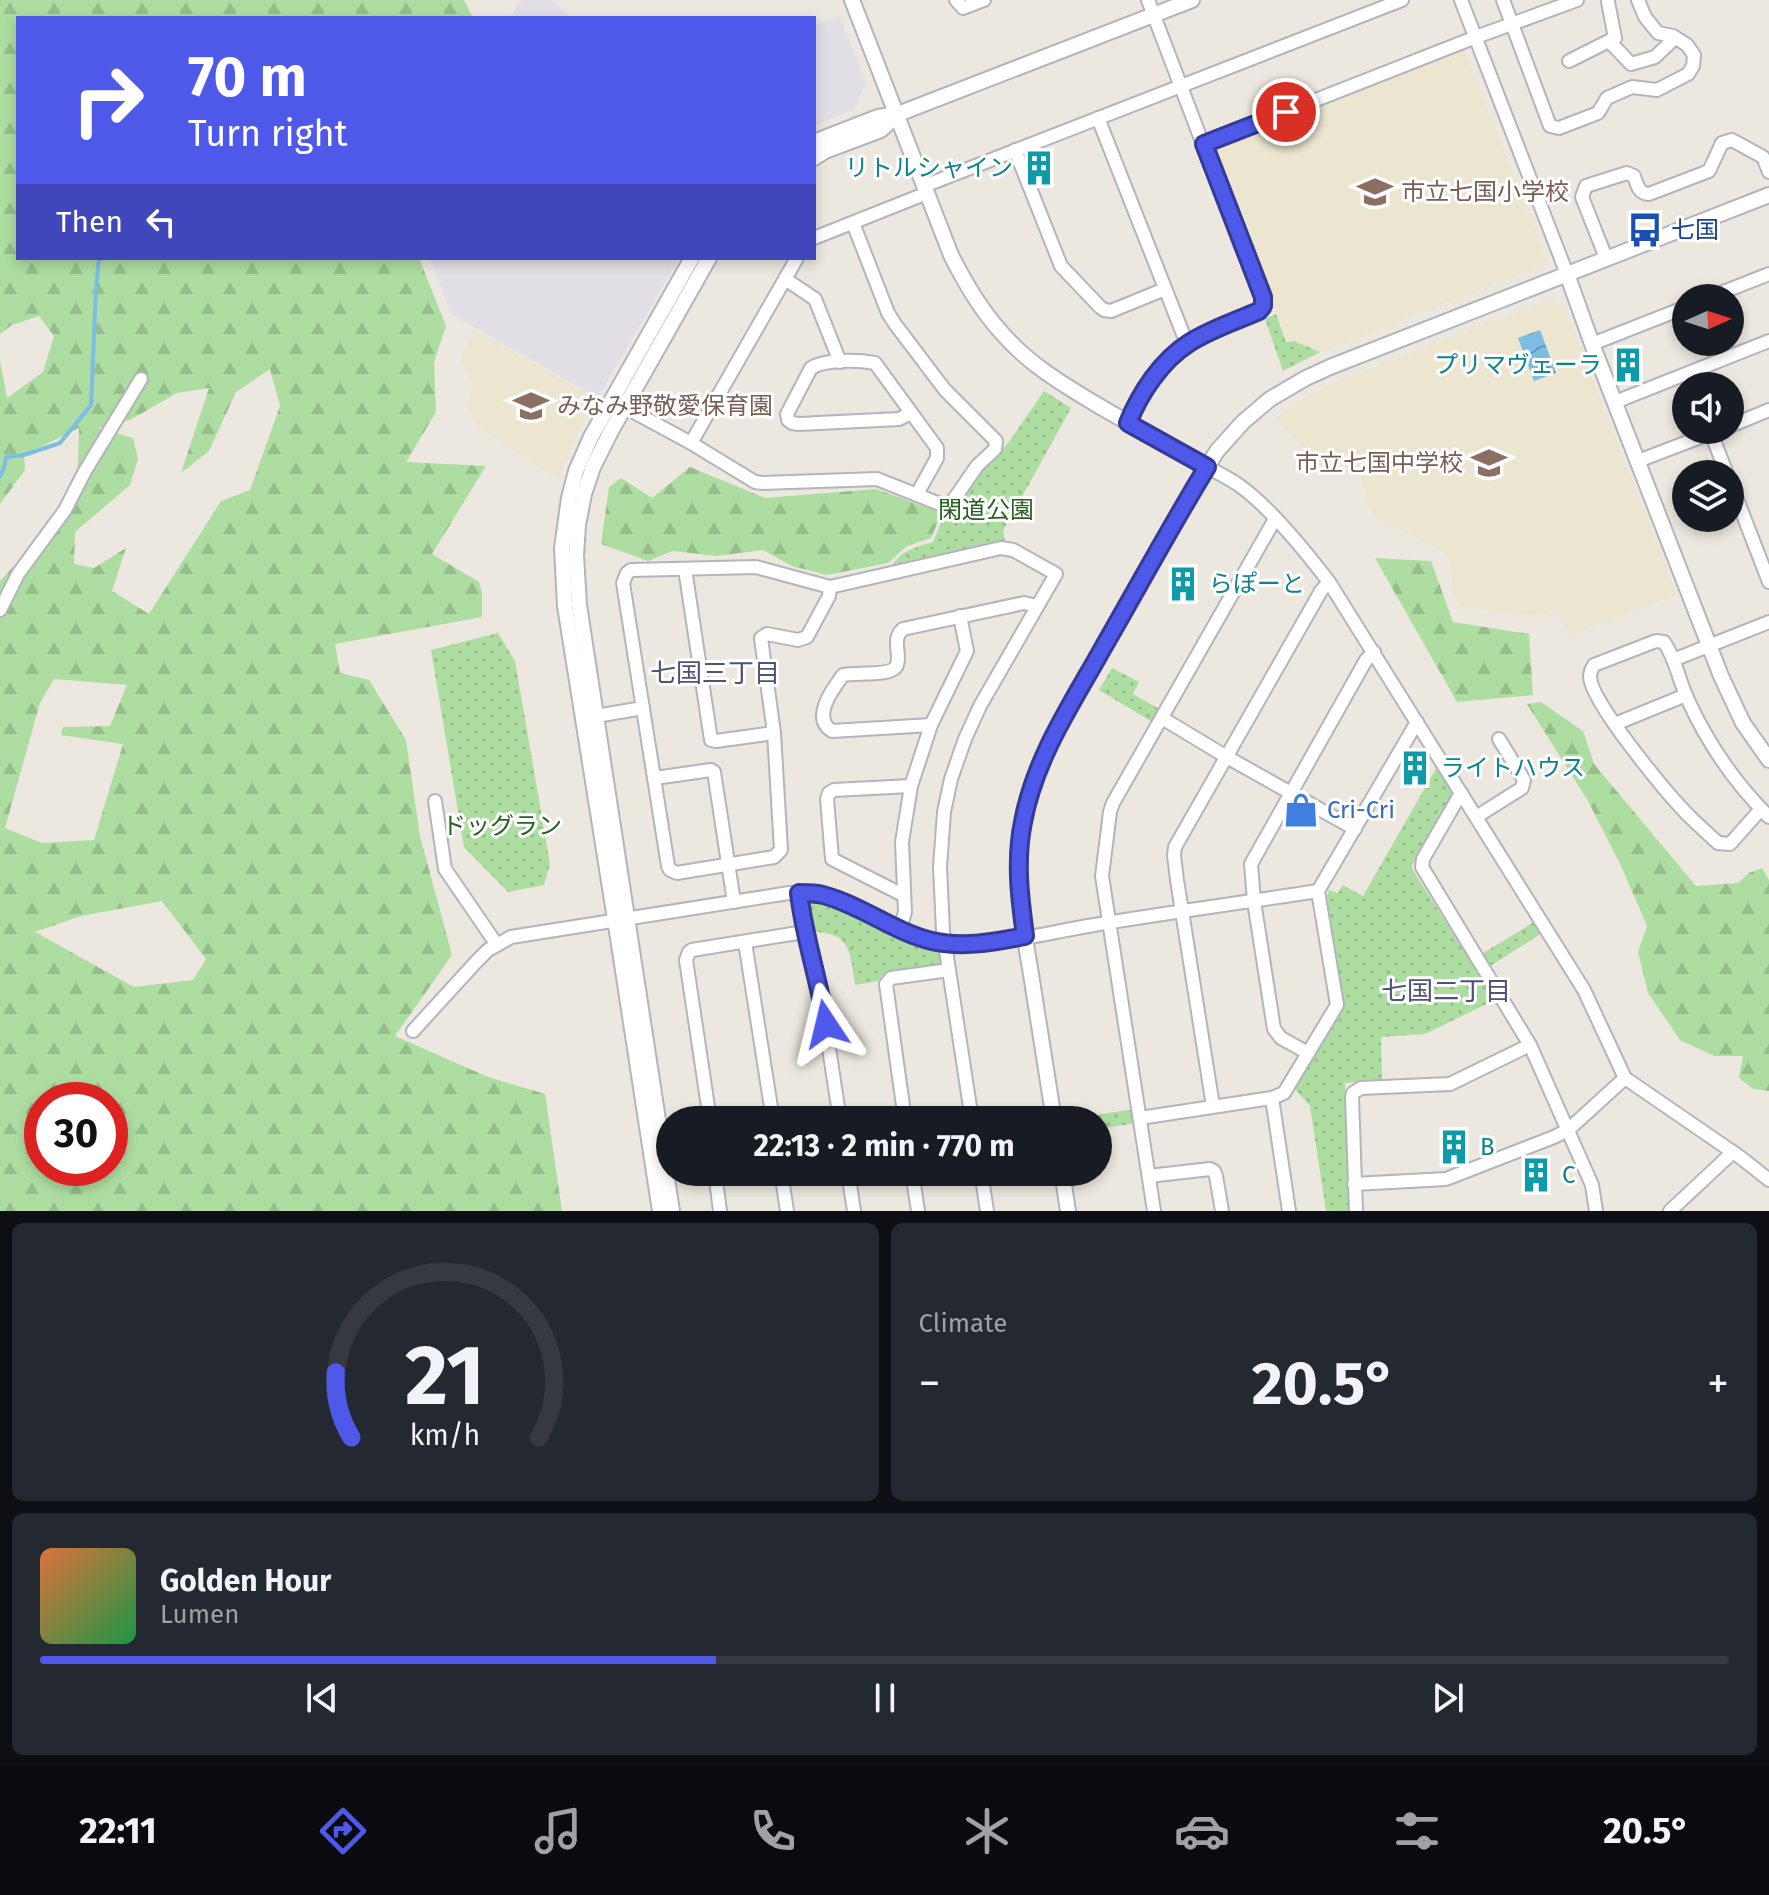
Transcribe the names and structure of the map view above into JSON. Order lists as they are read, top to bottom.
{
  "districts": ["七国三丁目", "七国二丁目"],
  "parks": ["閑道公園", "ドッグラン"],
  "places": {
    "building": [
      "リトルシャイン",
      "プリマヴェーラ",
      "らぽーと",
      "ライトハウス",
      "B",
      "C"
    ],
    "school or university": ["市立七国小学校", "みなみ野敬愛保育園", "市立七国中学校"],
    "bus stop": ["七国"],
    "shop": ["Cri-Cri"]
  },
  "north": "right",
  "page": {
    "turn": ["70 m", "Turn right"],
    "then": "Then",
    "limit": "30",
    "trip": "22:13 · 2 min · 770 m",
    "tile": "Climate",
    "heat": ["−", "20.5°", "+"],
    "song": ["Golden Hour", "Lumen"],
    "tabs": ["22:11", "20.5°"],
    "gauge": ["21", "km/h"]
  }
}
